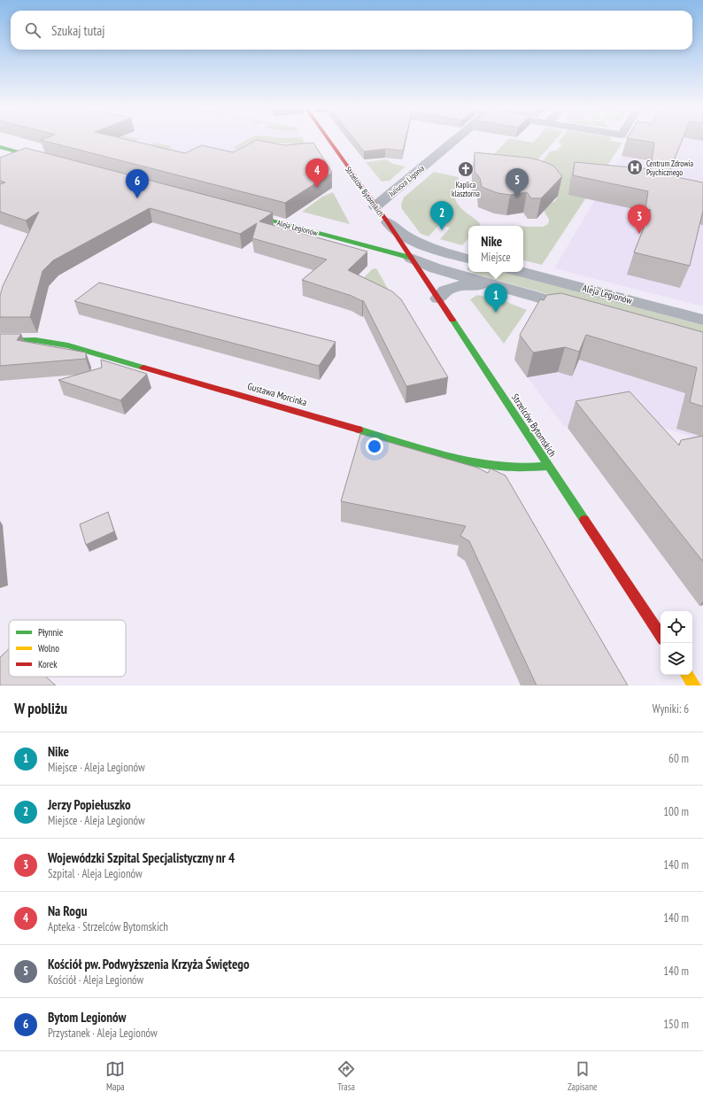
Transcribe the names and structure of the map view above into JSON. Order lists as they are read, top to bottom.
{
  "streets": {
    "main road": ["Strzelców Bytomskich", "Aleja Legionów", "Gustawa Morcinka"],
    "street": ["Juliusza Ligonia"]
  },
  "crossings": [
    ["Juliusza Ligonia", "Strzelców Bytomskich"],
    ["Strzelców Bytomskich", "Aleja Legionów"],
    ["Strzelców Bytomskich", "Gustawa Morcinka"]
  ],
  "places": {
    "hospital": ["Centrum Zdrowia Psychicznego"],
    "church": ["Kaplica klasztorna"]
  },
  "legend": ["Płynnie", "Wolno", "Korek"],
  "page": {
    "search": "Szukaj tutaj",
    "pins": [
      "4",
      "5",
      "6",
      "2",
      "3",
      "1"
    ],
    "popup": ["Nike", "Miejsce"],
    "heading": ["W pobliżu", "Wyniki: 6"],
    "list": [
      {
        "mark": "1",
        "name": "Nike",
        "note": "Miejsce · Aleja Legionów",
        "value": "60 m"
      },
      {
        "mark": "2",
        "name": "Jerzy Popiełuszko",
        "note": "Miejsce · Aleja Legionów",
        "value": "100 m"
      },
      {
        "mark": "3",
        "name": "Wojewódzki Szpital Specjalistyczny nr 4",
        "note": "Szpital · Aleja Legionów",
        "value": "140 m"
      },
      {
        "mark": "4",
        "name": "Na Rogu",
        "note": "Apteka · Strzelców Bytomskich",
        "value": "140 m"
      },
      {
        "mark": "5",
        "name": "Kościół pw. Podwyższenia Krzyża Świętego",
        "note": "Kościół · Aleja Legionów",
        "value": "140 m"
      },
      {
        "mark": "6",
        "name": "Bytom Legionów",
        "note": "Przystanek · Aleja Legionów",
        "value": "150 m"
      }
    ],
    "nav": ["Mapa", "Trasa", "Zapisane"]
  }
}
